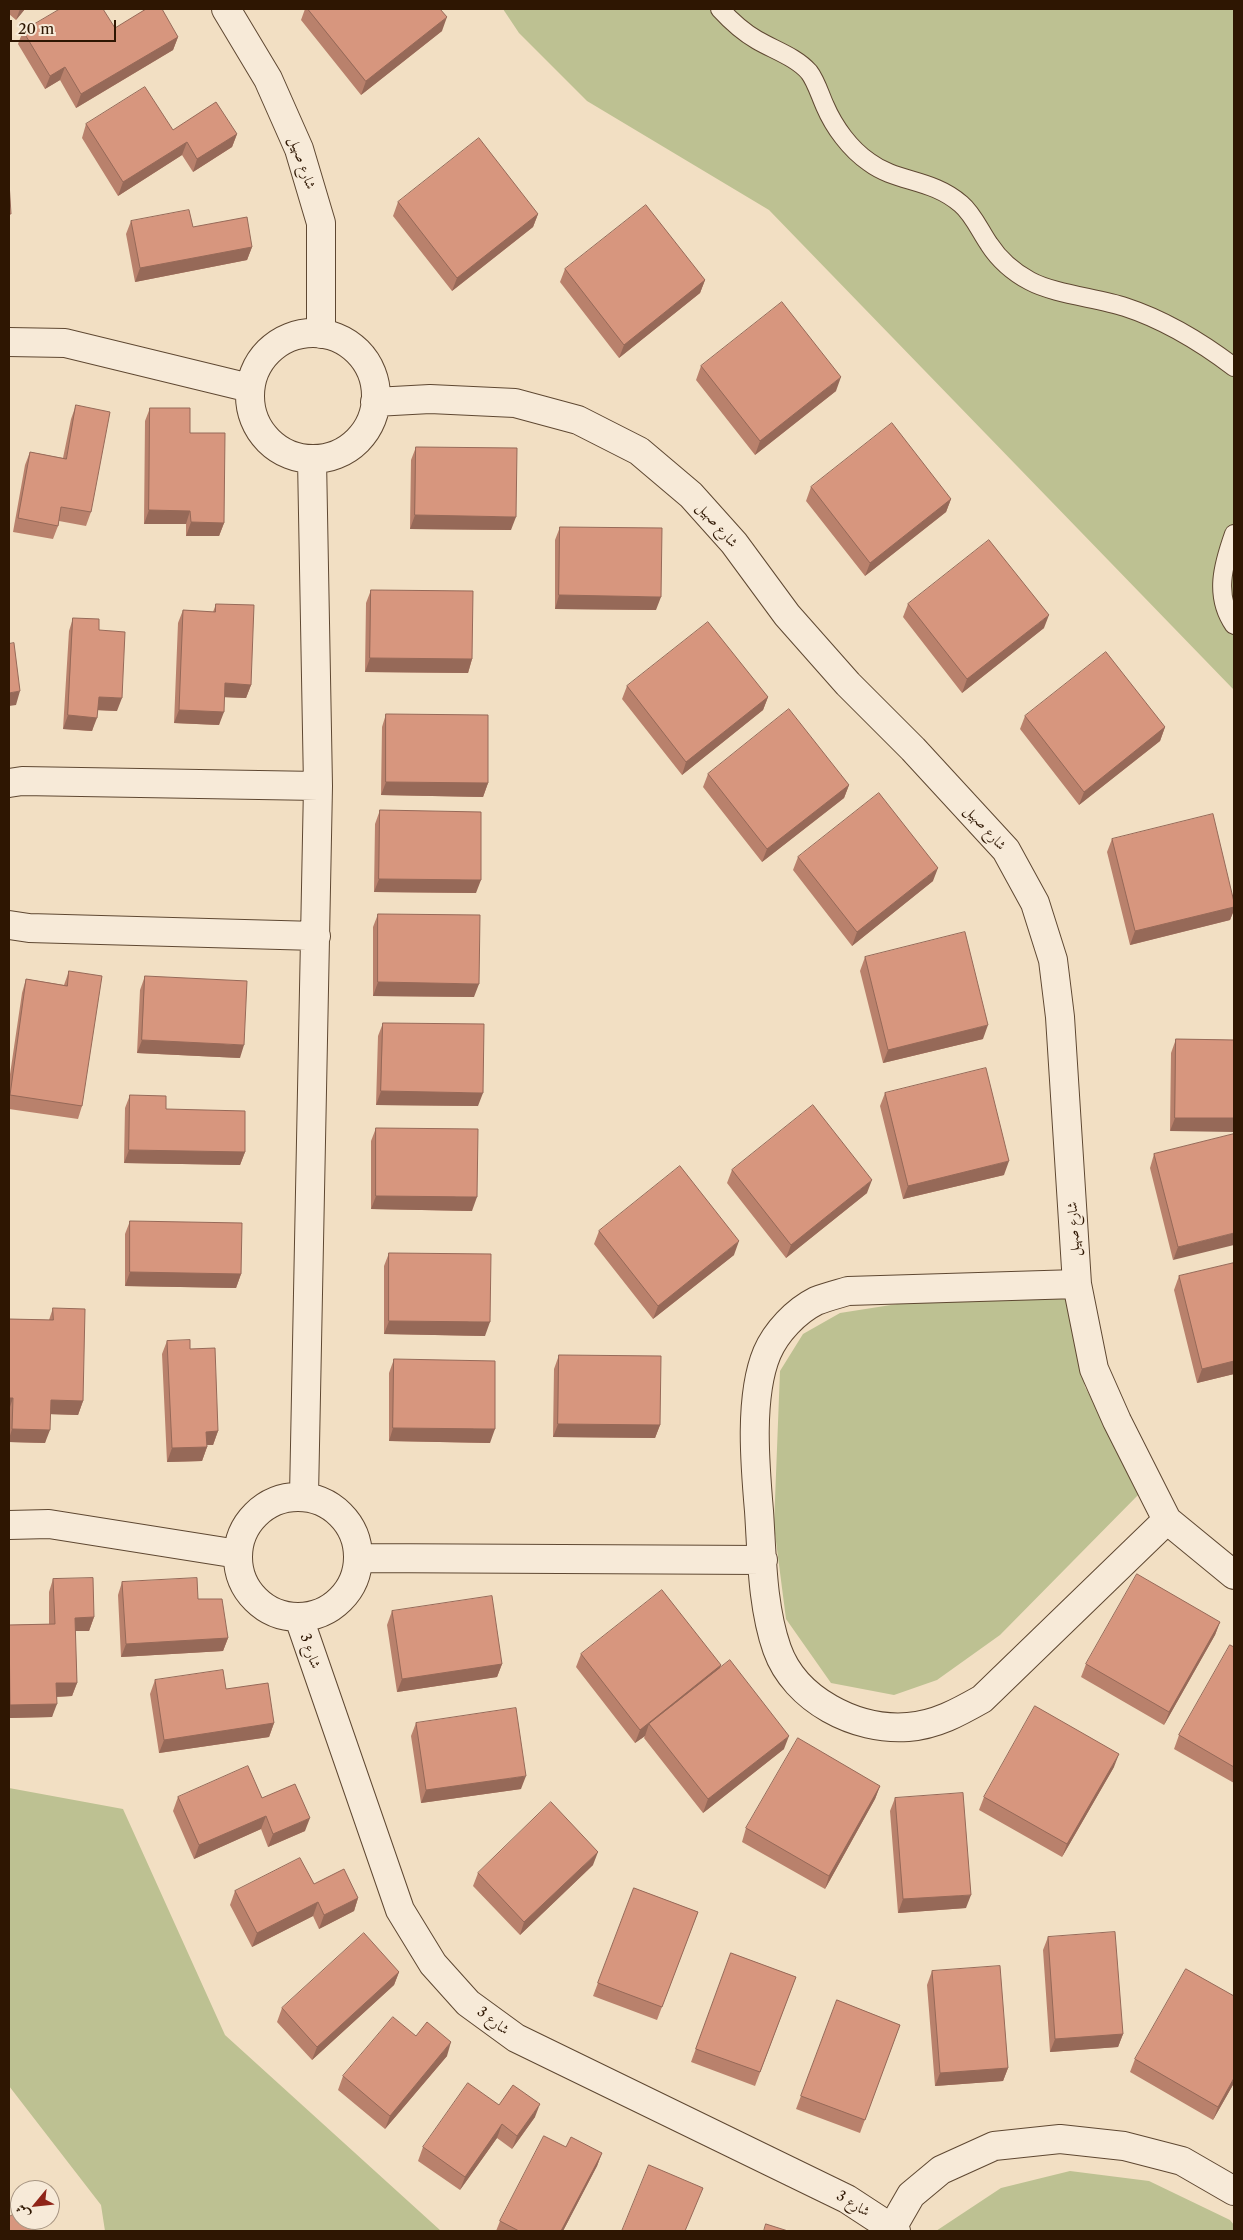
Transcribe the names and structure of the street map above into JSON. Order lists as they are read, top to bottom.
{
  "streets": {
    "street": ["شارع صهيل", "3 شارع"]
  },
  "scale_bar": "20 m",
  "north": "bottom left"
}
